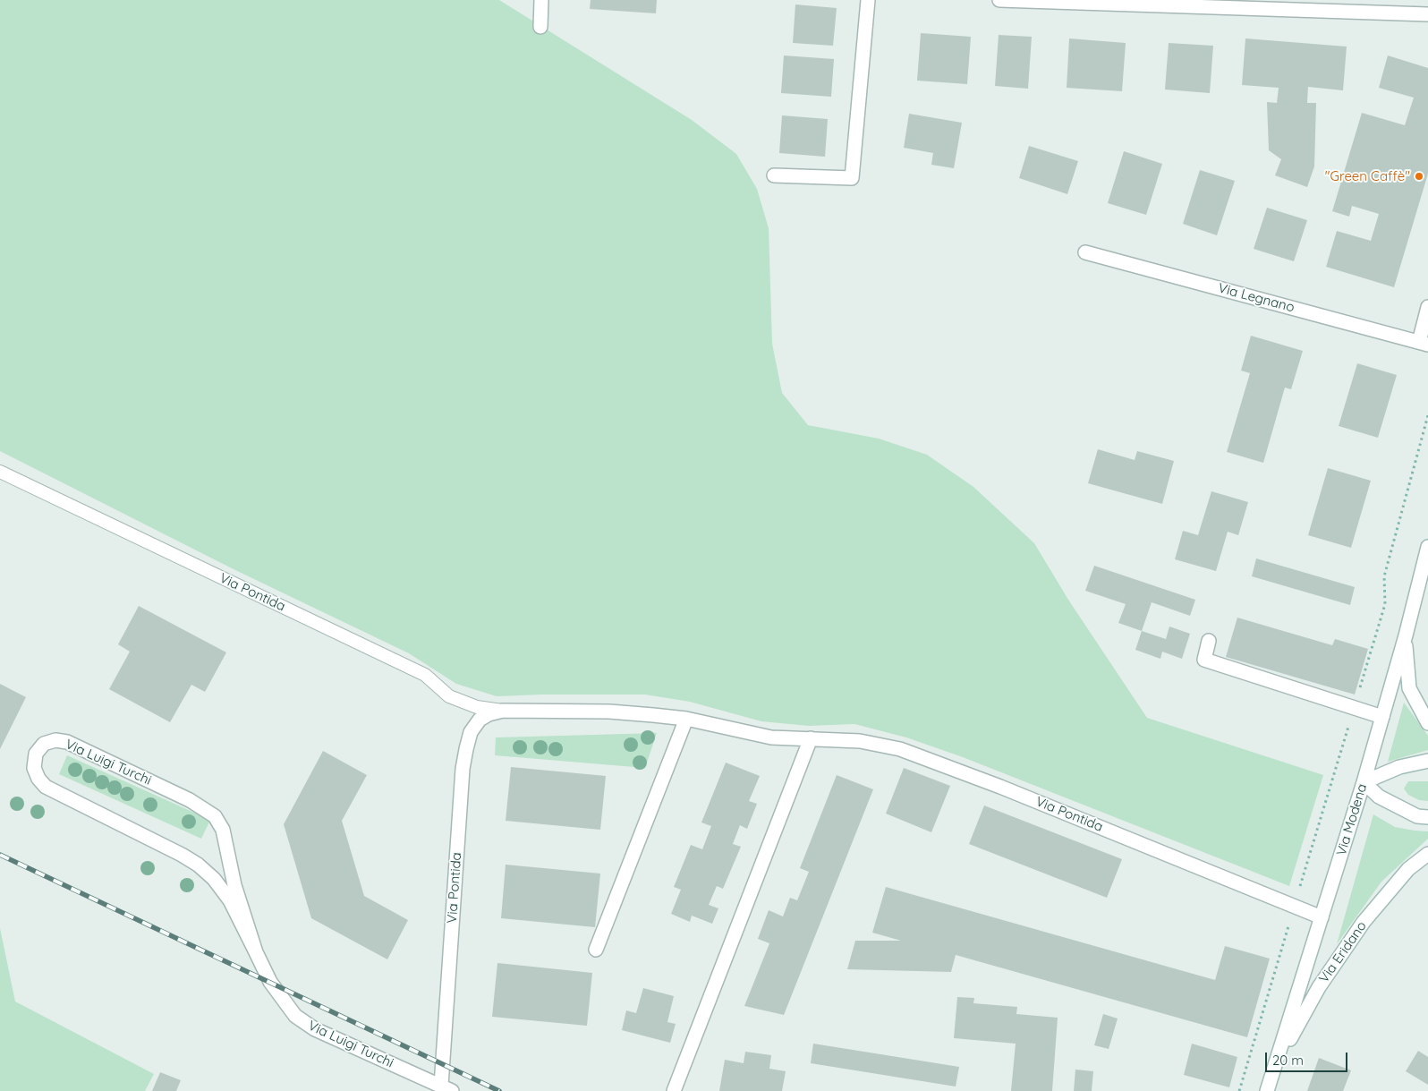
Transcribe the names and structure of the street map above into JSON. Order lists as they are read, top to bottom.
{
  "streets": {
    "street": [
      "Via Legnano",
      "Via Pontida",
      "Via Luigi Turchi",
      "Via Modena",
      "Via Eridano"
    ]
  },
  "crossings": [
    ["Via Pontida", "Via Luigi Turchi"],
    ["Via Pontida", "Via Modena"],
    ["Via Modena", "Via Eridano"]
  ],
  "places": ["\"Green Caffè\""],
  "scale_bar": "20 m"
}
